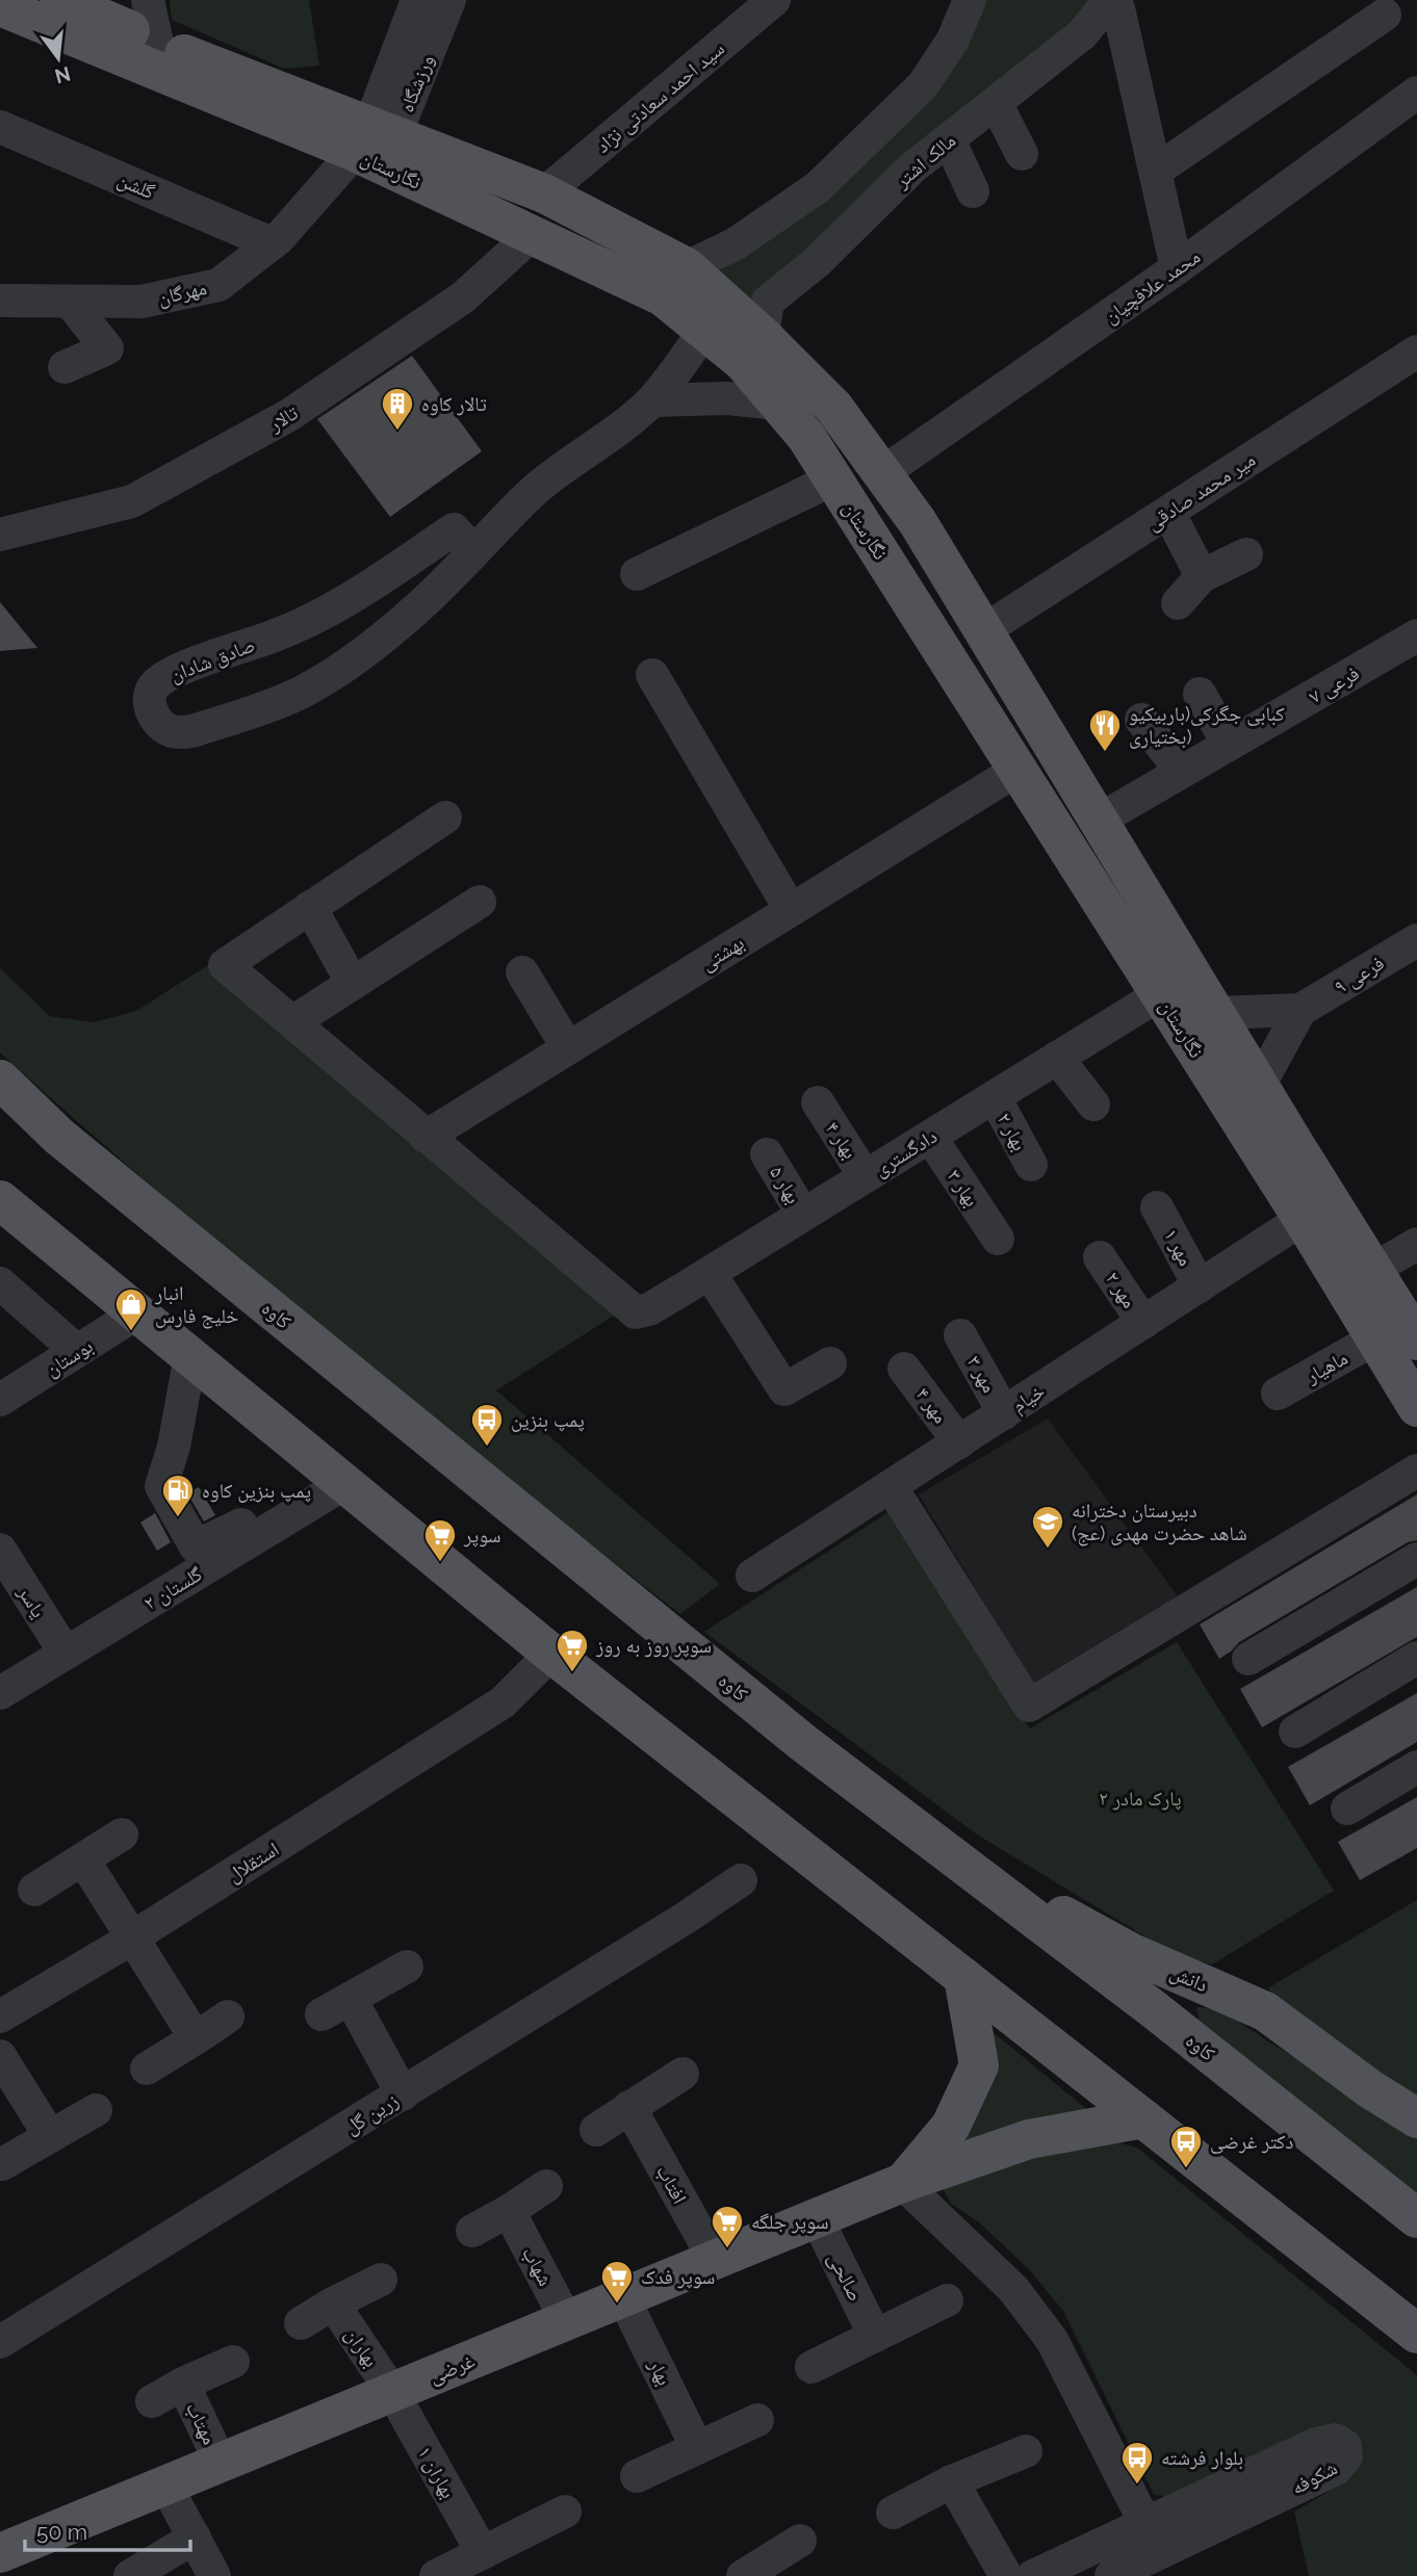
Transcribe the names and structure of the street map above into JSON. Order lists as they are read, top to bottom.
{
  "streets": {
    "main road": [
      "نگارستان",
      "کاوه",
      "دانش",
      "غرضی"
    ],
    "street": [
      "ورزشگاه",
      "سید احمد سعادتی نژاد",
      "مالک اشتر",
      "گلشن",
      "محمد علافچیان",
      "مهرگان",
      "تالار",
      "میر محمد صادقی",
      "صادق شادان",
      "فرعی ۷",
      "بهشتی",
      "فرعی ۹",
      "بهار ۲",
      "بهار ۴",
      "دادگستری",
      "بهار ۵",
      "بهار ۳",
      "مهر ۱",
      "مهر ۲",
      "بوستان",
      "ماهیار",
      "مهر ۳",
      "خیام",
      "مهر ۴",
      "گلستان ۲",
      "یاسر",
      "استقلال",
      "زرین گل",
      "افتاب",
      "شهاب",
      "صالحی",
      "بهاران",
      "بهار",
      "مهتاب",
      "بهاران ۱",
      "شکوفه"
    ]
  },
  "crossings": [
    ["ورزشگاه", "نگارستان"],
    ["ورزشگاه", "مهرگان"],
    ["سید احمد سعادتی نژاد", "نگارستان"],
    ["مالک اشتر", "نگارستان"],
    ["نگارستان", "محمد علافچیان"],
    ["نگارستان", "مهرگان"],
    ["نگارستان", "تالار"],
    ["نگارستان", "میر محمد صادقی"],
    ["نگارستان", "صادق شادان"],
    ["نگارستان", "فرعی ۷"],
    ["نگارستان", "بهشتی"],
    ["نگارستان", "دادگستری"],
    ["نگارستان", "ماهیار"],
    ["نگارستان", "خیام"],
    ["گلشن", "مهرگان"],
    ["بهشتی", "دادگستری"],
    ["بهار ۲", "دادگستری"],
    ["بهار ۴", "دادگستری"],
    ["دادگستری", "بهار ۵"],
    ["دادگستری", "بهار ۳"],
    ["مهر ۱", "خیام"],
    ["مهر ۲", "خیام"],
    ["کاوه", "دانش"],
    ["مهر ۳", "خیام"],
    ["خیام", "مهر ۴"],
    ["گلستان ۲", "یاسر"],
    ["افتاب", "غرضی"],
    ["شهاب", "غرضی"],
    ["صالحی", "غرضی"],
    ["بهاران", "غرضی"],
    ["بهاران", "بهاران ۱"],
    ["غرضی", "بهار"],
    ["غرضی", "مهتاب"],
    ["غرضی", "بهاران ۱"]
  ],
  "parks": ["پارک مادر ۲"],
  "places": {
    "building": ["تالار کاوه"],
    "restaurant": ["کبابی جگرکی(باربیکیو بختیاری)"],
    "shop": ["انبار خلیج فارس"],
    "bus stop": ["پمپ بنزین", "دکتر غرضی", "بلوار فرشته"],
    "fuel station": ["پمپ بنزین کاوه"],
    "school or university": ["دبیرستان دخترانه شاهد حضرت مهدی (عج)"],
    "supermarket": [
      "سوپر",
      "سوپر روز به روز",
      "سوپر جلگه",
      "سوپر فدک"
    ]
  },
  "scale_bar": "50 m",
  "north": "bottom"
}
